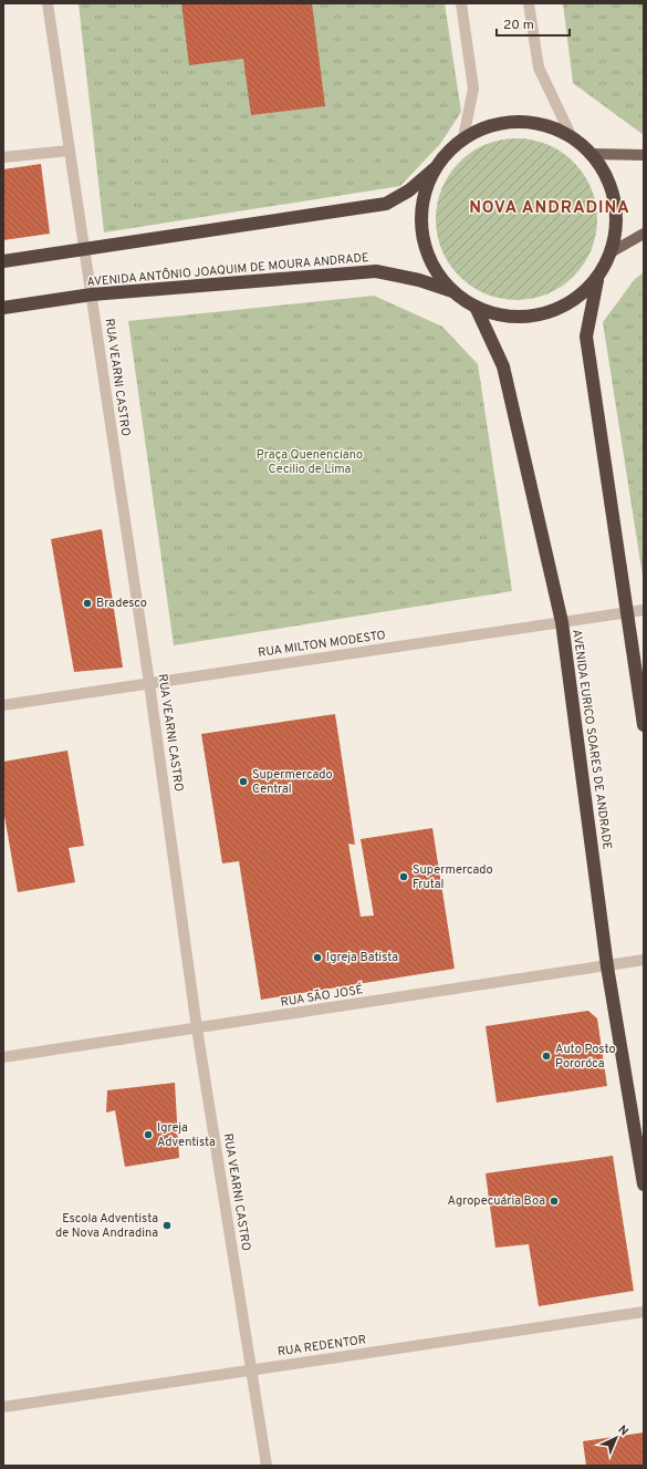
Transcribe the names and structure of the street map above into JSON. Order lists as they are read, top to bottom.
{
  "streets": {
    "highway": ["AVENIDA ANTÔNIO JOAQUIM DE MOURA ANDRADE", "AVENIDA EURICO SOARES DE ANDRADE"],
    "street": [
      "RUA VEARNI CASTRO",
      "RUA MILTON MODESTO",
      "RUA SÃO JOSÉ",
      "RUA REDENTOR"
    ]
  },
  "crossings": [
    ["AVENIDA ANTÔNIO JOAQUIM DE MOURA ANDRADE", "RUA VEARNI CASTRO"],
    ["RUA VEARNI CASTRO", "RUA MILTON MODESTO"],
    ["RUA VEARNI CASTRO", "RUA SÃO JOSÉ"],
    ["RUA VEARNI CASTRO", "RUA REDENTOR"],
    ["RUA MILTON MODESTO", "AVENIDA EURICO SOARES DE ANDRADE"],
    ["AVENIDA EURICO SOARES DE ANDRADE", "RUA SÃO JOSÉ"]
  ],
  "districts": ["NOVA ANDRADINA"],
  "parks": ["Praça Quenenciano Cecilio de Lima"],
  "places": [
    "Bradesco",
    "Supermercado Central",
    "Supermercado Frutal",
    "Igreja Batista",
    "Auto Posto Pororóca",
    "Igreja Adventista",
    "Agropecuária Boa",
    "Escola Adventista de Nova Andradina"
  ],
  "scale_bar": "20 m",
  "north": "top right"
}
